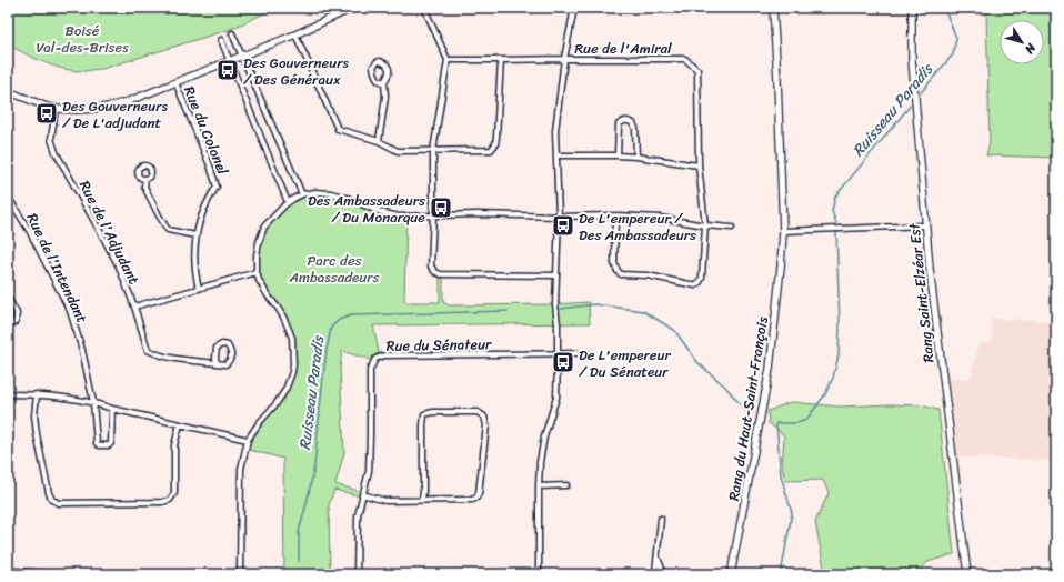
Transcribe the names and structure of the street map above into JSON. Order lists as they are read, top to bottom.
{
  "streets": {
    "street": [
      "Rue de l'Amiral",
      "Rue du Colonel",
      "Rue de l'Adjudant",
      "Rue de l'Intendant",
      "Rang Saint-Elzéar Est",
      "Rue du Sénateur",
      "Rang du Haut-Saint-François"
    ]
  },
  "water": ["Ruisseau Paradis"],
  "parks": ["Boisé Val-des-Brises", "Parc des Ambassadeurs"],
  "places": {
    "bus stop": [
      "Des Gouverneurs / Des Généraux",
      "Des Gouverneurs / De L'adjudant",
      "Des Ambassadeurs / Du Monarque",
      "De L'empereur / Des Ambassadeurs",
      "De L'empereur / Du Sénateur"
    ]
  },
  "north": "bottom right"
}
